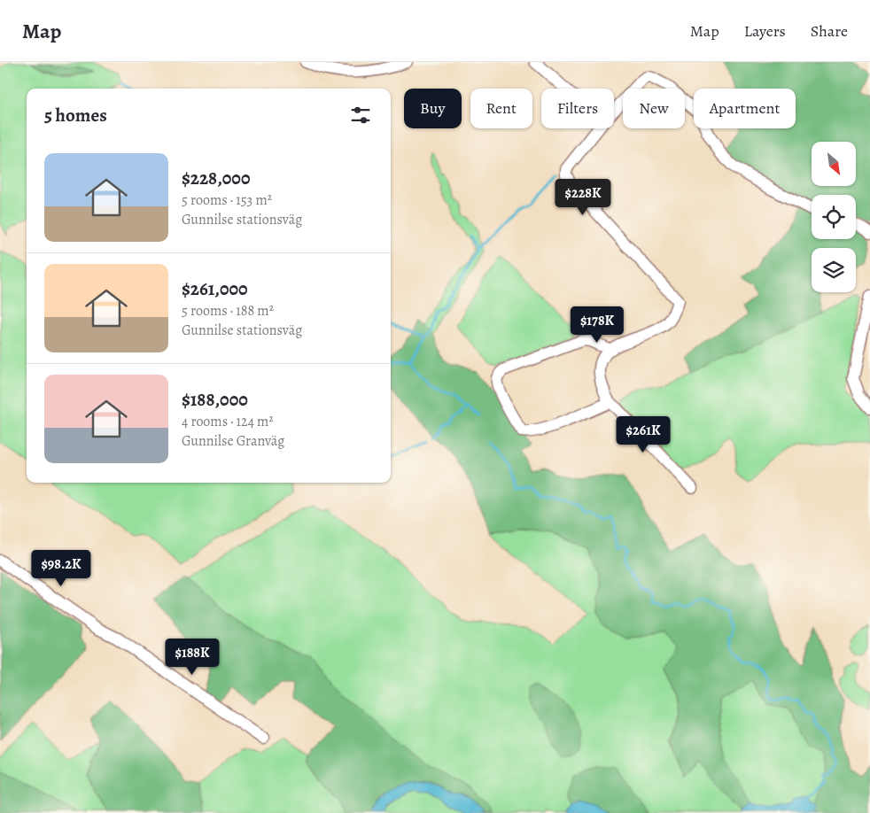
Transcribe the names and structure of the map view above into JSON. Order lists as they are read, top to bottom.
{
  "north": "bottom right",
  "page": {
    "header": "Map",
    "nav": ["Map", "Layers", "Share"],
    "chip": [
      "Buy",
      "Rent",
      "Filters",
      "New",
      "Apartment"
    ],
    "heading": "5 homes",
    "list": [
      {
        "name": "$228,000",
        "note": "5 rooms · 153 m² · Gunnilse stationsväg"
      },
      {
        "name": "$261,000",
        "note": "5 rooms · 188 m² · Gunnilse stationsväg"
      },
      {
        "name": "$188,000",
        "note": "4 rooms · 124 m² · Gunnilse Granväg"
      }
    ],
    "price": [
      "$228K",
      "$178K",
      "$261K",
      "$98.2K",
      "$188K"
    ]
  }
}
